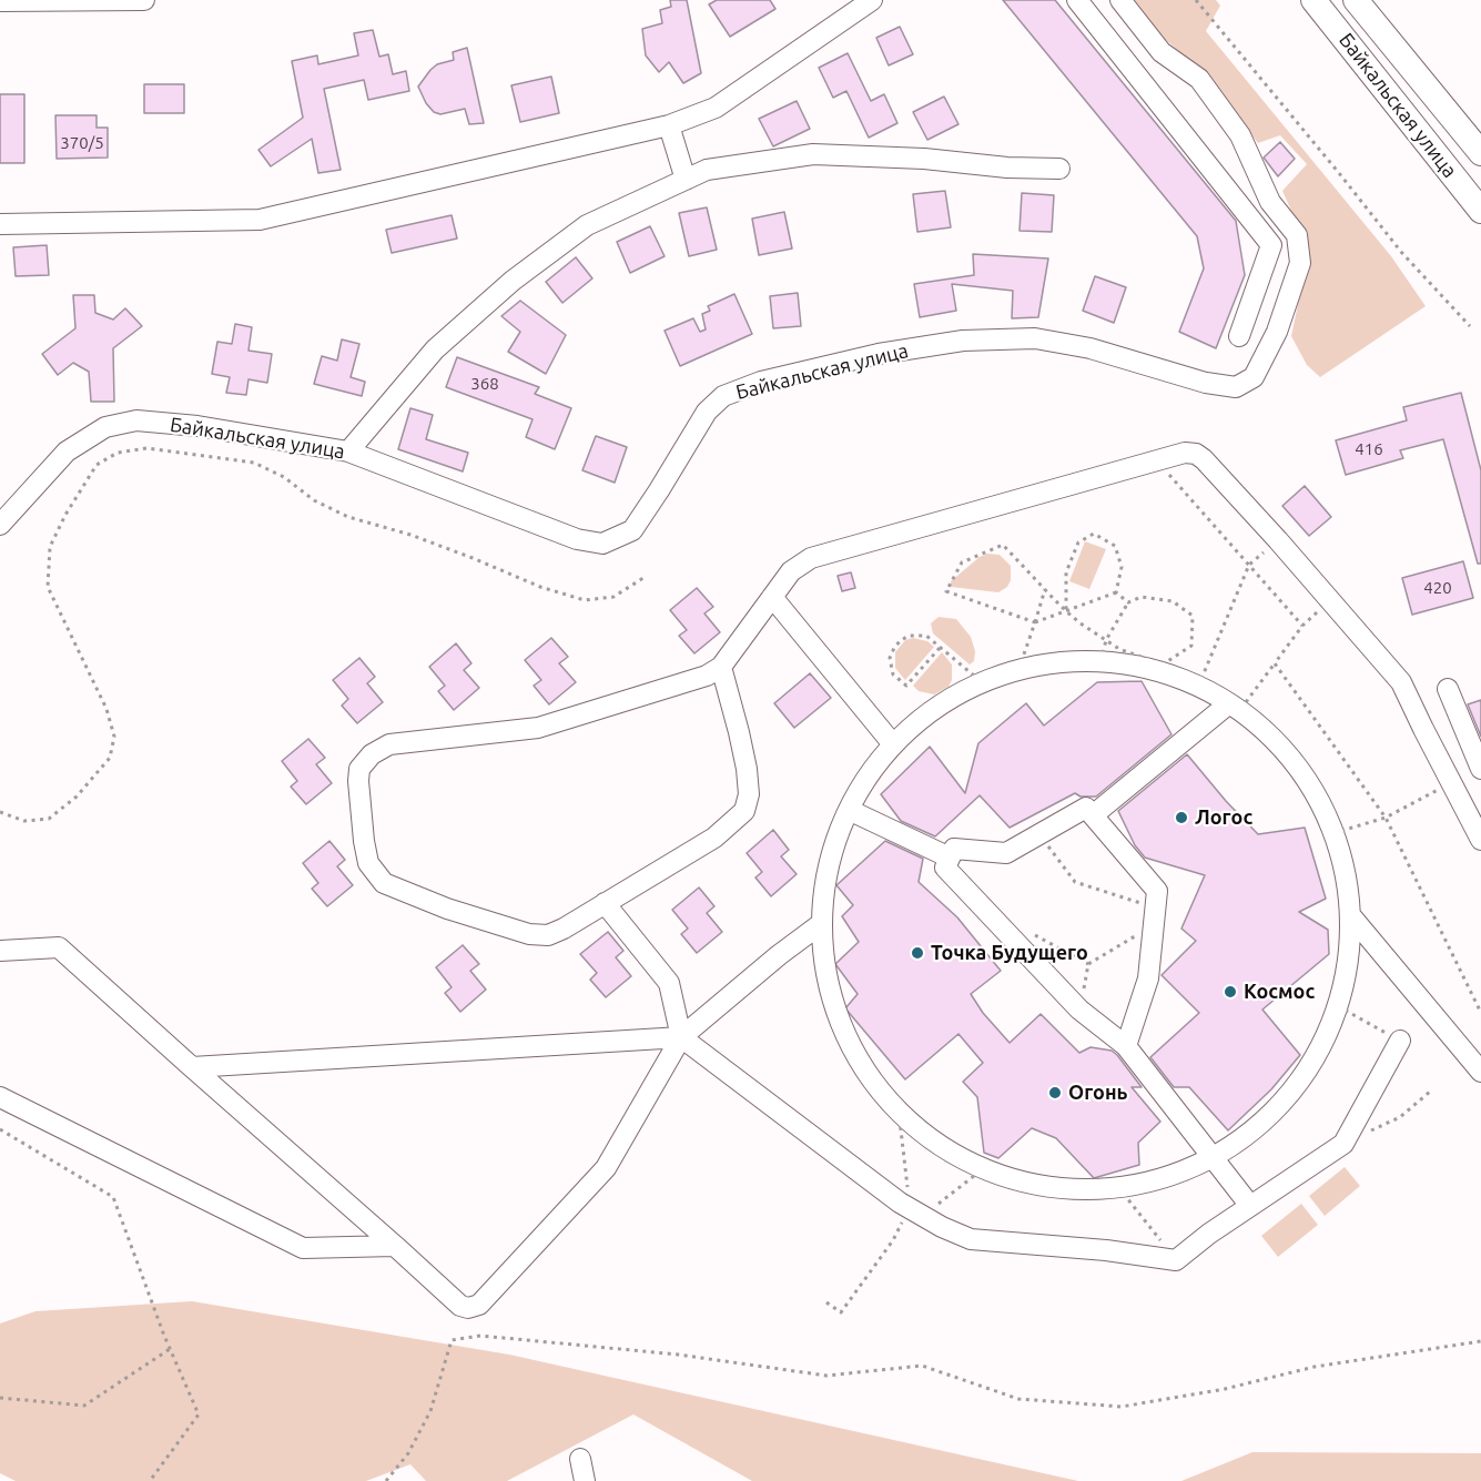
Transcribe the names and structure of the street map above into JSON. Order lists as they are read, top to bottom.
{
  "streets": {
    "main road": ["Байкальская улица"]
  },
  "places": [
    "Логос",
    "Точка Будущего",
    "Космос",
    "Огонь"
  ],
  "house_numbers": [
    "370/5",
    "368",
    "416",
    "420"
  ]
}
